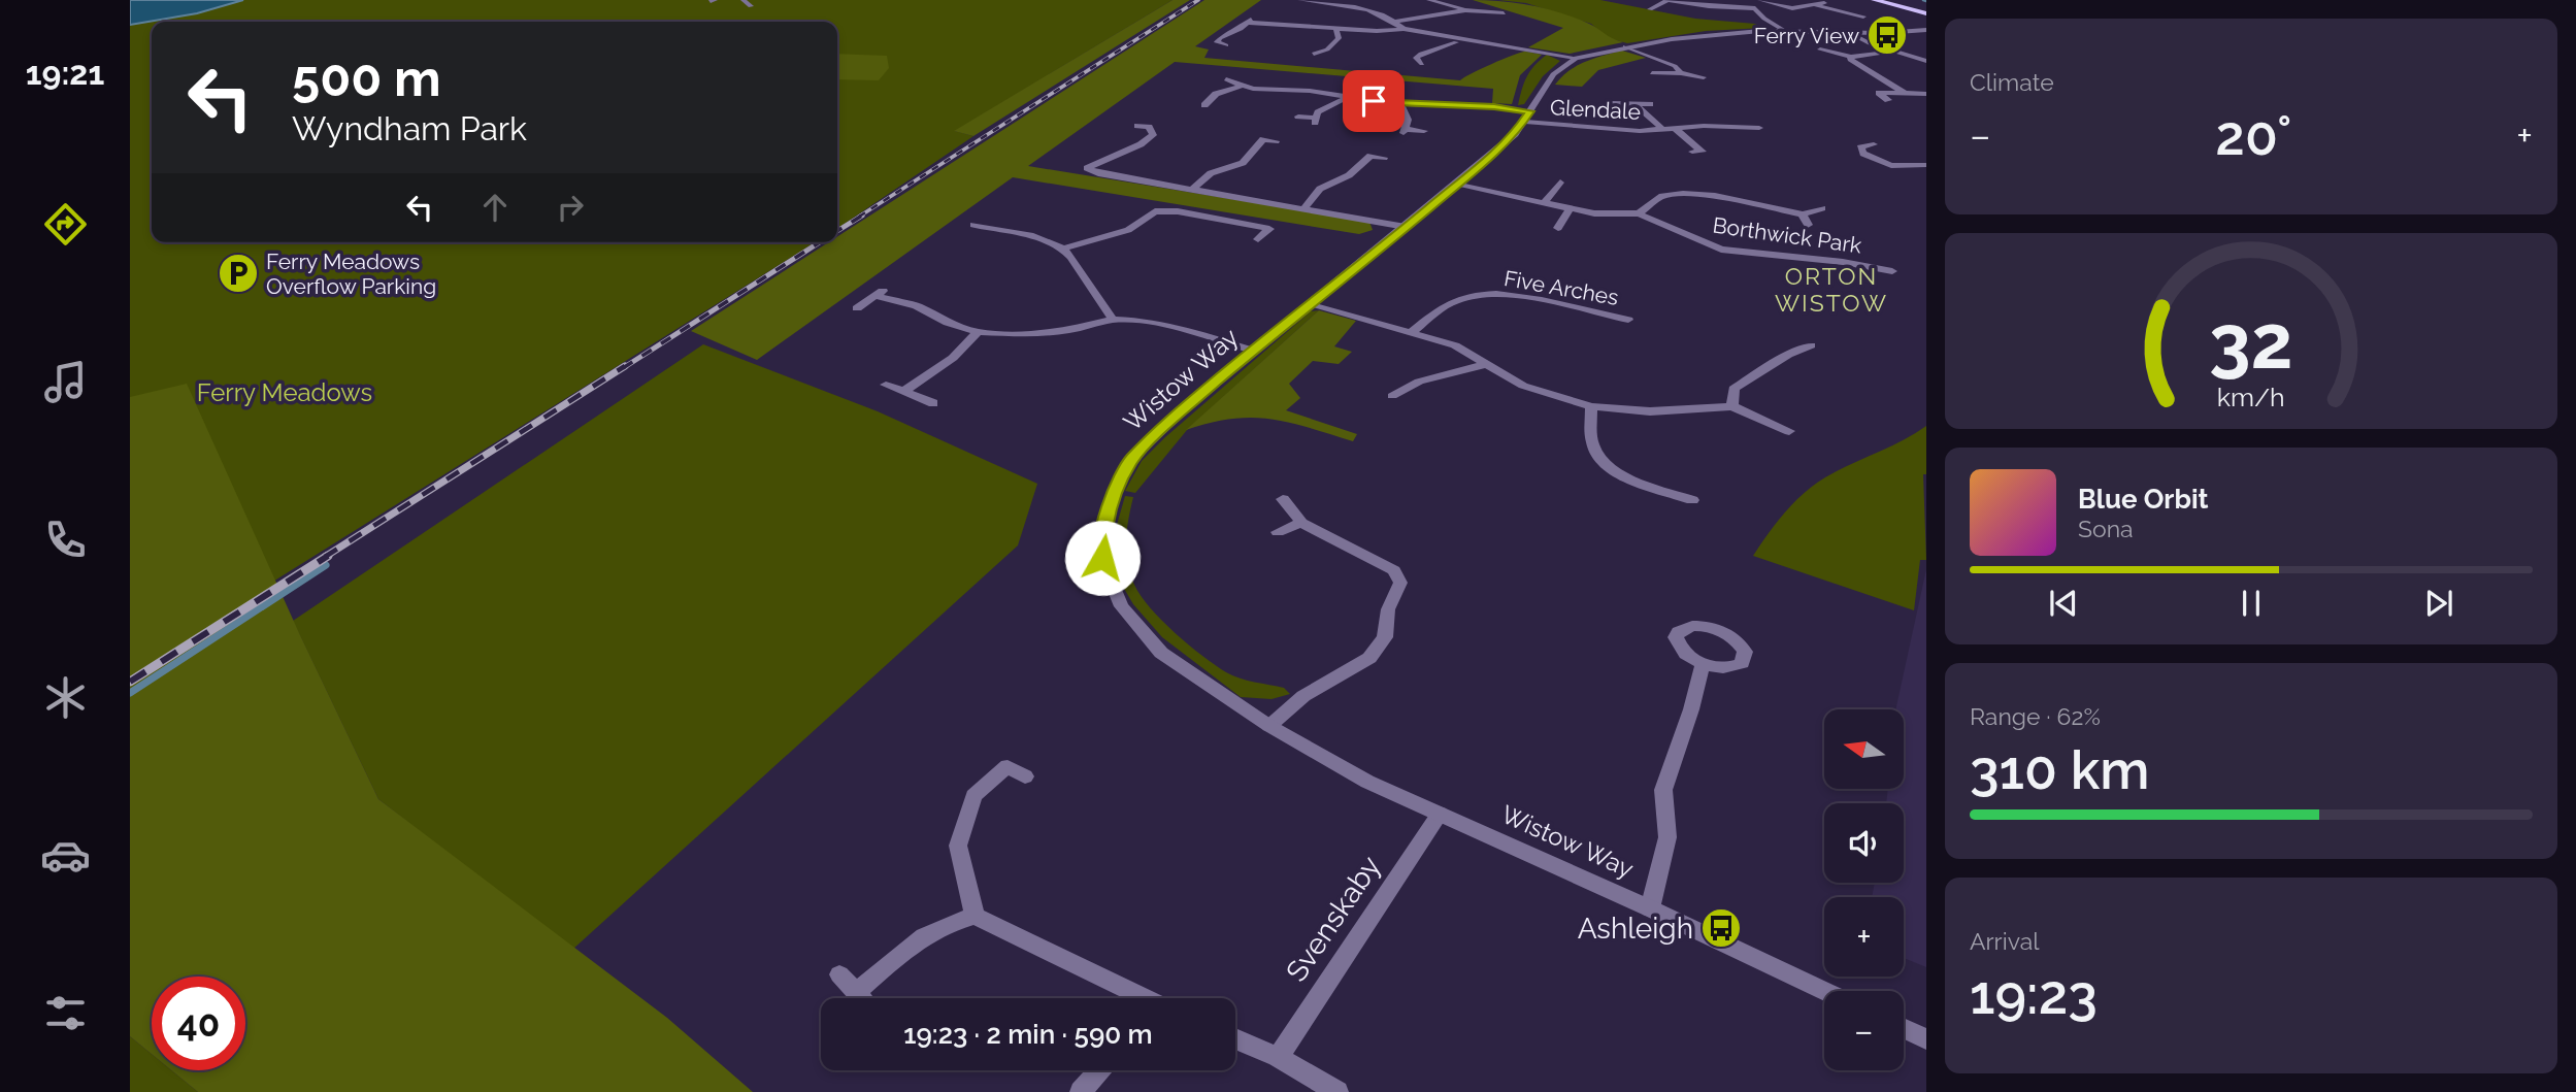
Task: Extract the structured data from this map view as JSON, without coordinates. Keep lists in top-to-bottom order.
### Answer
{
  "streets": {
    "street": [
      "Glendale",
      "Borthwick Park",
      "Five Arches",
      "Wistow Way",
      "Svenskaby"
    ]
  },
  "crossings": [
    ["Glendale", "Wistow Way"],
    ["Borthwick Park", "Wistow Way"],
    ["Wistow Way", "Svenskaby"]
  ],
  "districts": ["ORTON WISTOW"],
  "parks": ["Ferry Meadows"],
  "places": {
    "bus stop": ["Ferry View", "Ashleigh"],
    "parking": ["Ferry Meadows Overflow Parking"]
  },
  "north": "left",
  "page": {
    "tabs": "19:21",
    "tile": [
      "Climate",
      ["Range · 62%", "310 km"],
      ["Arrival", "19:23"]
    ],
    "turn": ["500 m", "Wyndham Park"],
    "heat": ["−", "20°", "+"],
    "song": ["Blue Orbit", "Sona"],
    "map_buttons": ["+", "−"],
    "limit": "40",
    "trip": "19:23 · 2 min · 590 m",
    "gauge": ["32", "km/h"]
  }
}
